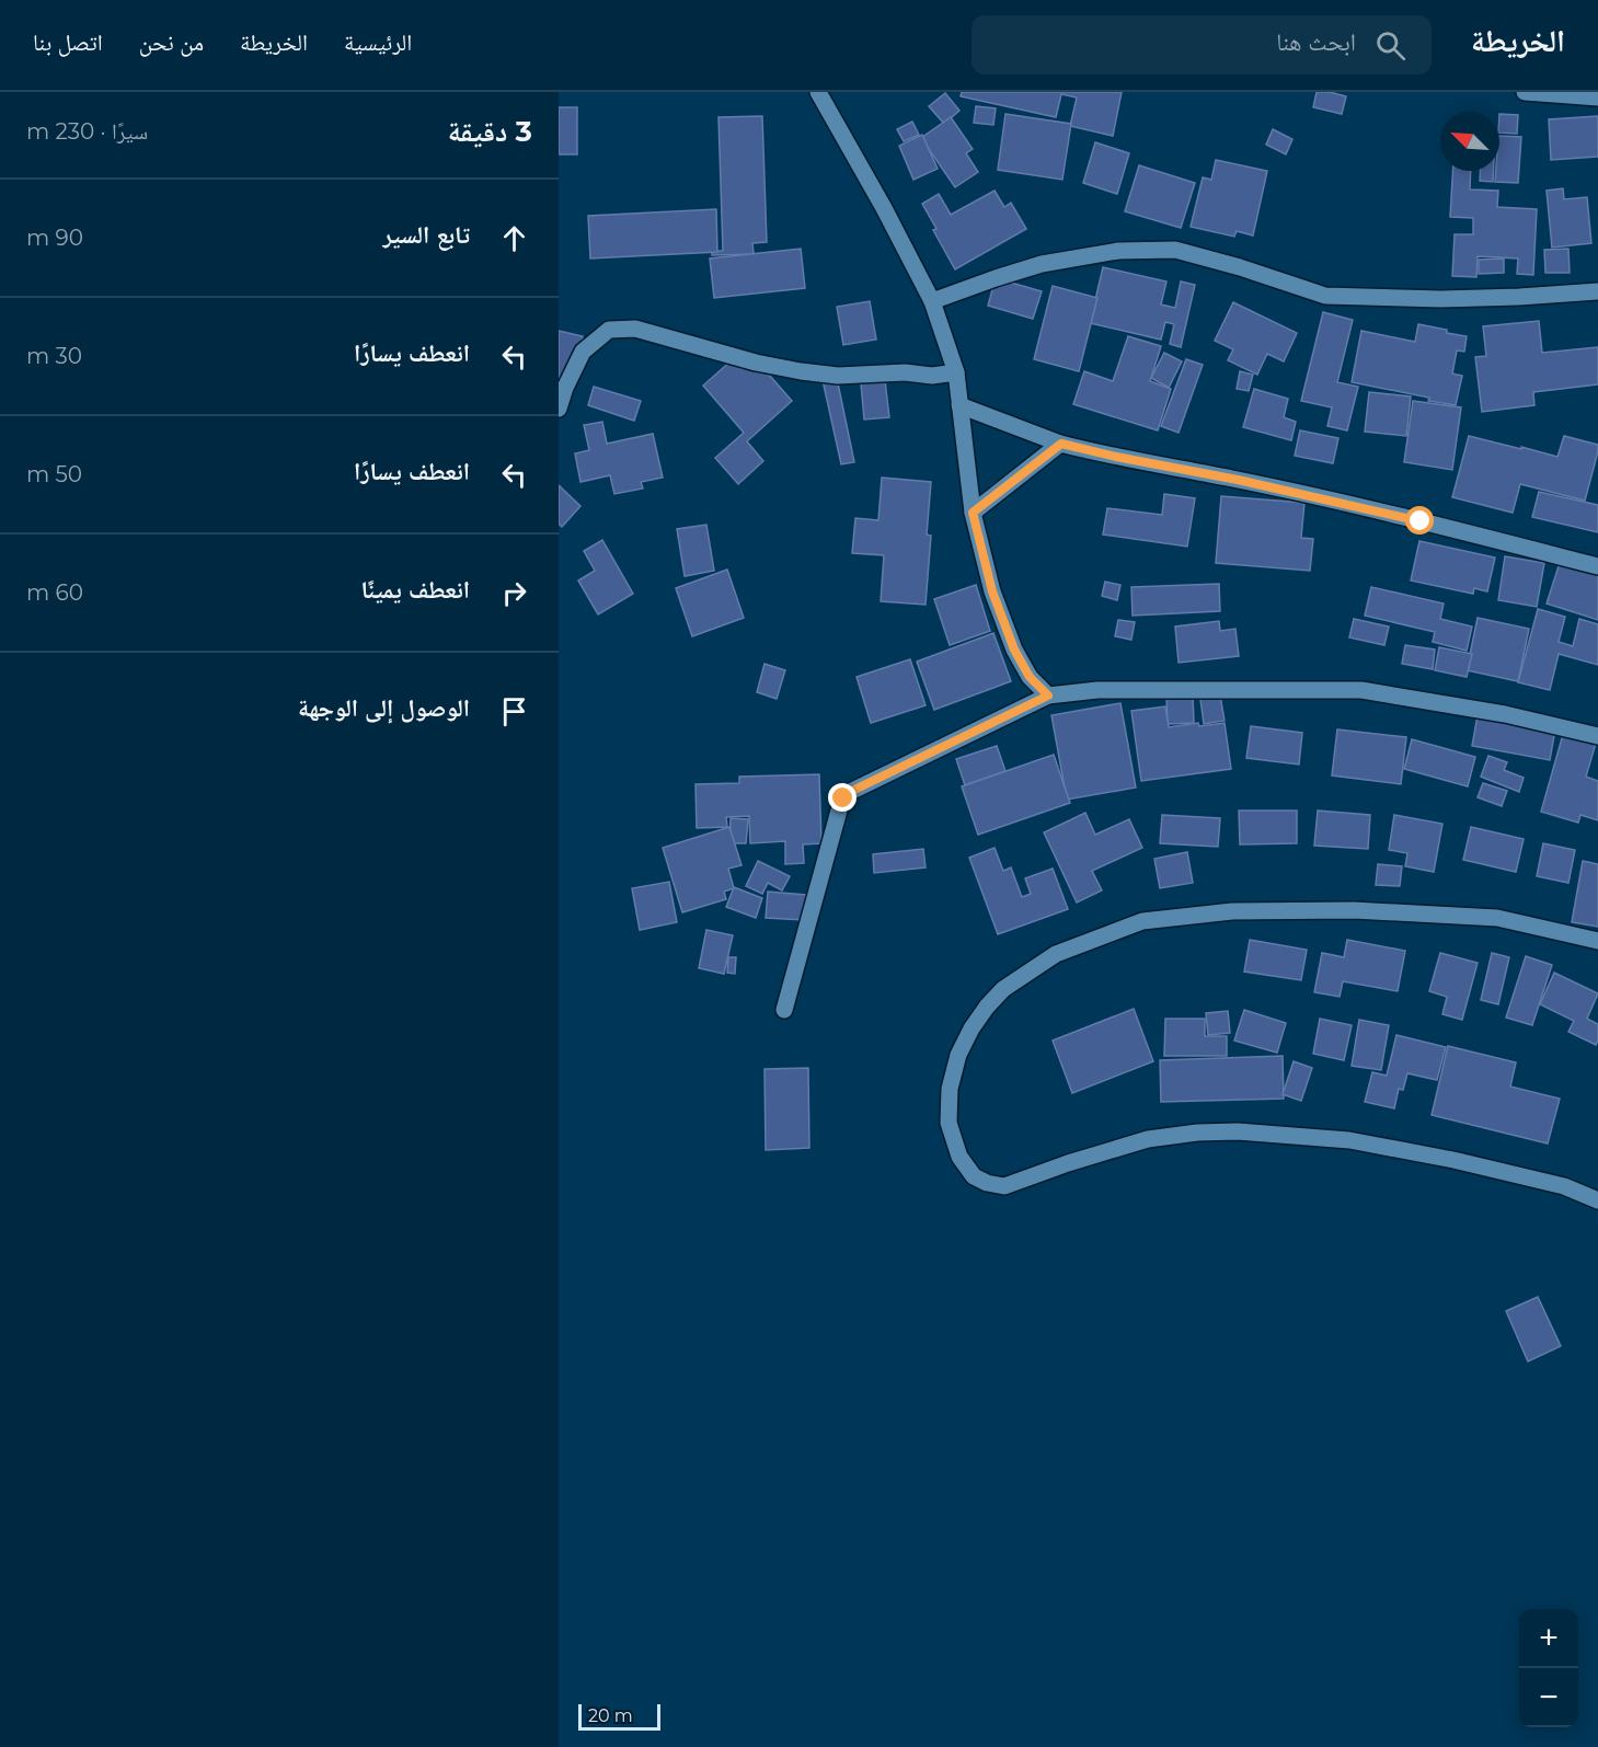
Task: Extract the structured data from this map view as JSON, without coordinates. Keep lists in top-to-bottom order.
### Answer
{
  "scale_bar": "20 m",
  "north": "top left",
  "page": {
    "header": "الخريطة",
    "search": "ابحث هنا",
    "nav": [
      "الرئيسية",
      "الخريطة",
      "من نحن",
      "اتصل بنا"
    ],
    "heading": ["3 دقيقة", "سيرًا · 230 m"],
    "list": [
      ["تابع السير", "90 m"],
      ["انعطف يسارًا", "30 m"],
      ["انعطف يسارًا", "50 m"],
      ["انعطف يمينًا", "60 m"],
      "الوصول إلى الوجهة"
    ],
    "map_buttons": ["+", "−"],
    "scale": "20 m"
  }
}
